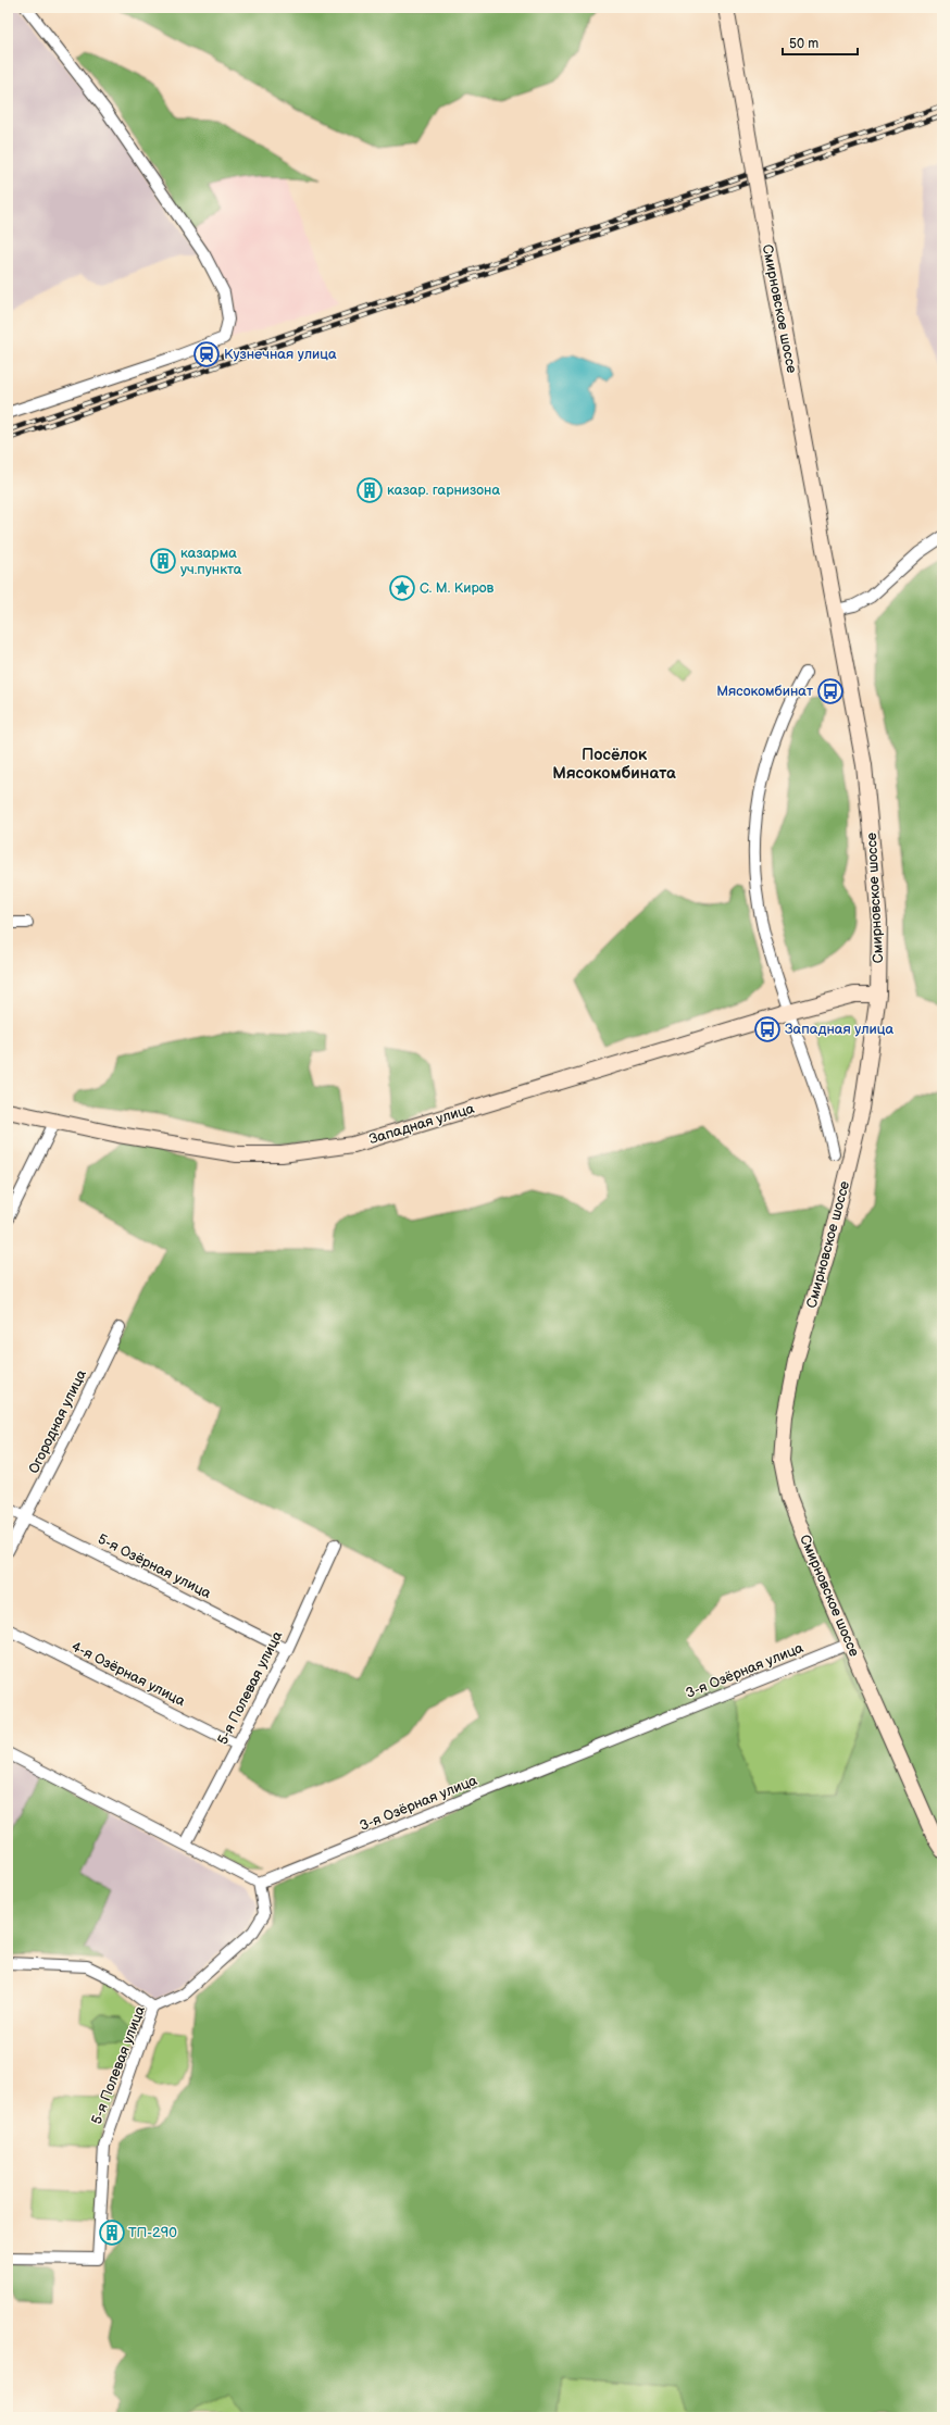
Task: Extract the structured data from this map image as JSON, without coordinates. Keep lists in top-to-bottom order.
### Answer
{
  "streets": {
    "main road": ["Смирновское шоссе", "Западная улица"],
    "street": [
      "Огородная улица",
      "5-я Озёрная улица",
      "3-я Озёрная улица",
      "4-я Озёрная улица",
      "5-я Полевая улица"
    ]
  },
  "crossings": [
    ["Смирновское шоссе", "Западная улица"],
    ["Смирновское шоссе", "3-я Озёрная улица"],
    ["Огородная улица", "5-я Озёрная улица"],
    ["5-я Озёрная улица", "5-я Полевая улица"],
    ["3-я Озёрная улица", "5-я Полевая улица"],
    ["4-я Озёрная улица", "5-я Полевая улица"]
  ],
  "districts": ["Посёлок Мясокомбината"],
  "places": {
    "station": ["Кузнечная улица"],
    "building": ["казар. гарнизона", "казарма уч.пункта", "ТП-290"],
    "place": ["С. М. Киров"],
    "bus stop": ["Мясокомбинат", "Западная улица"]
  },
  "scale_bar": "50 m"
}
